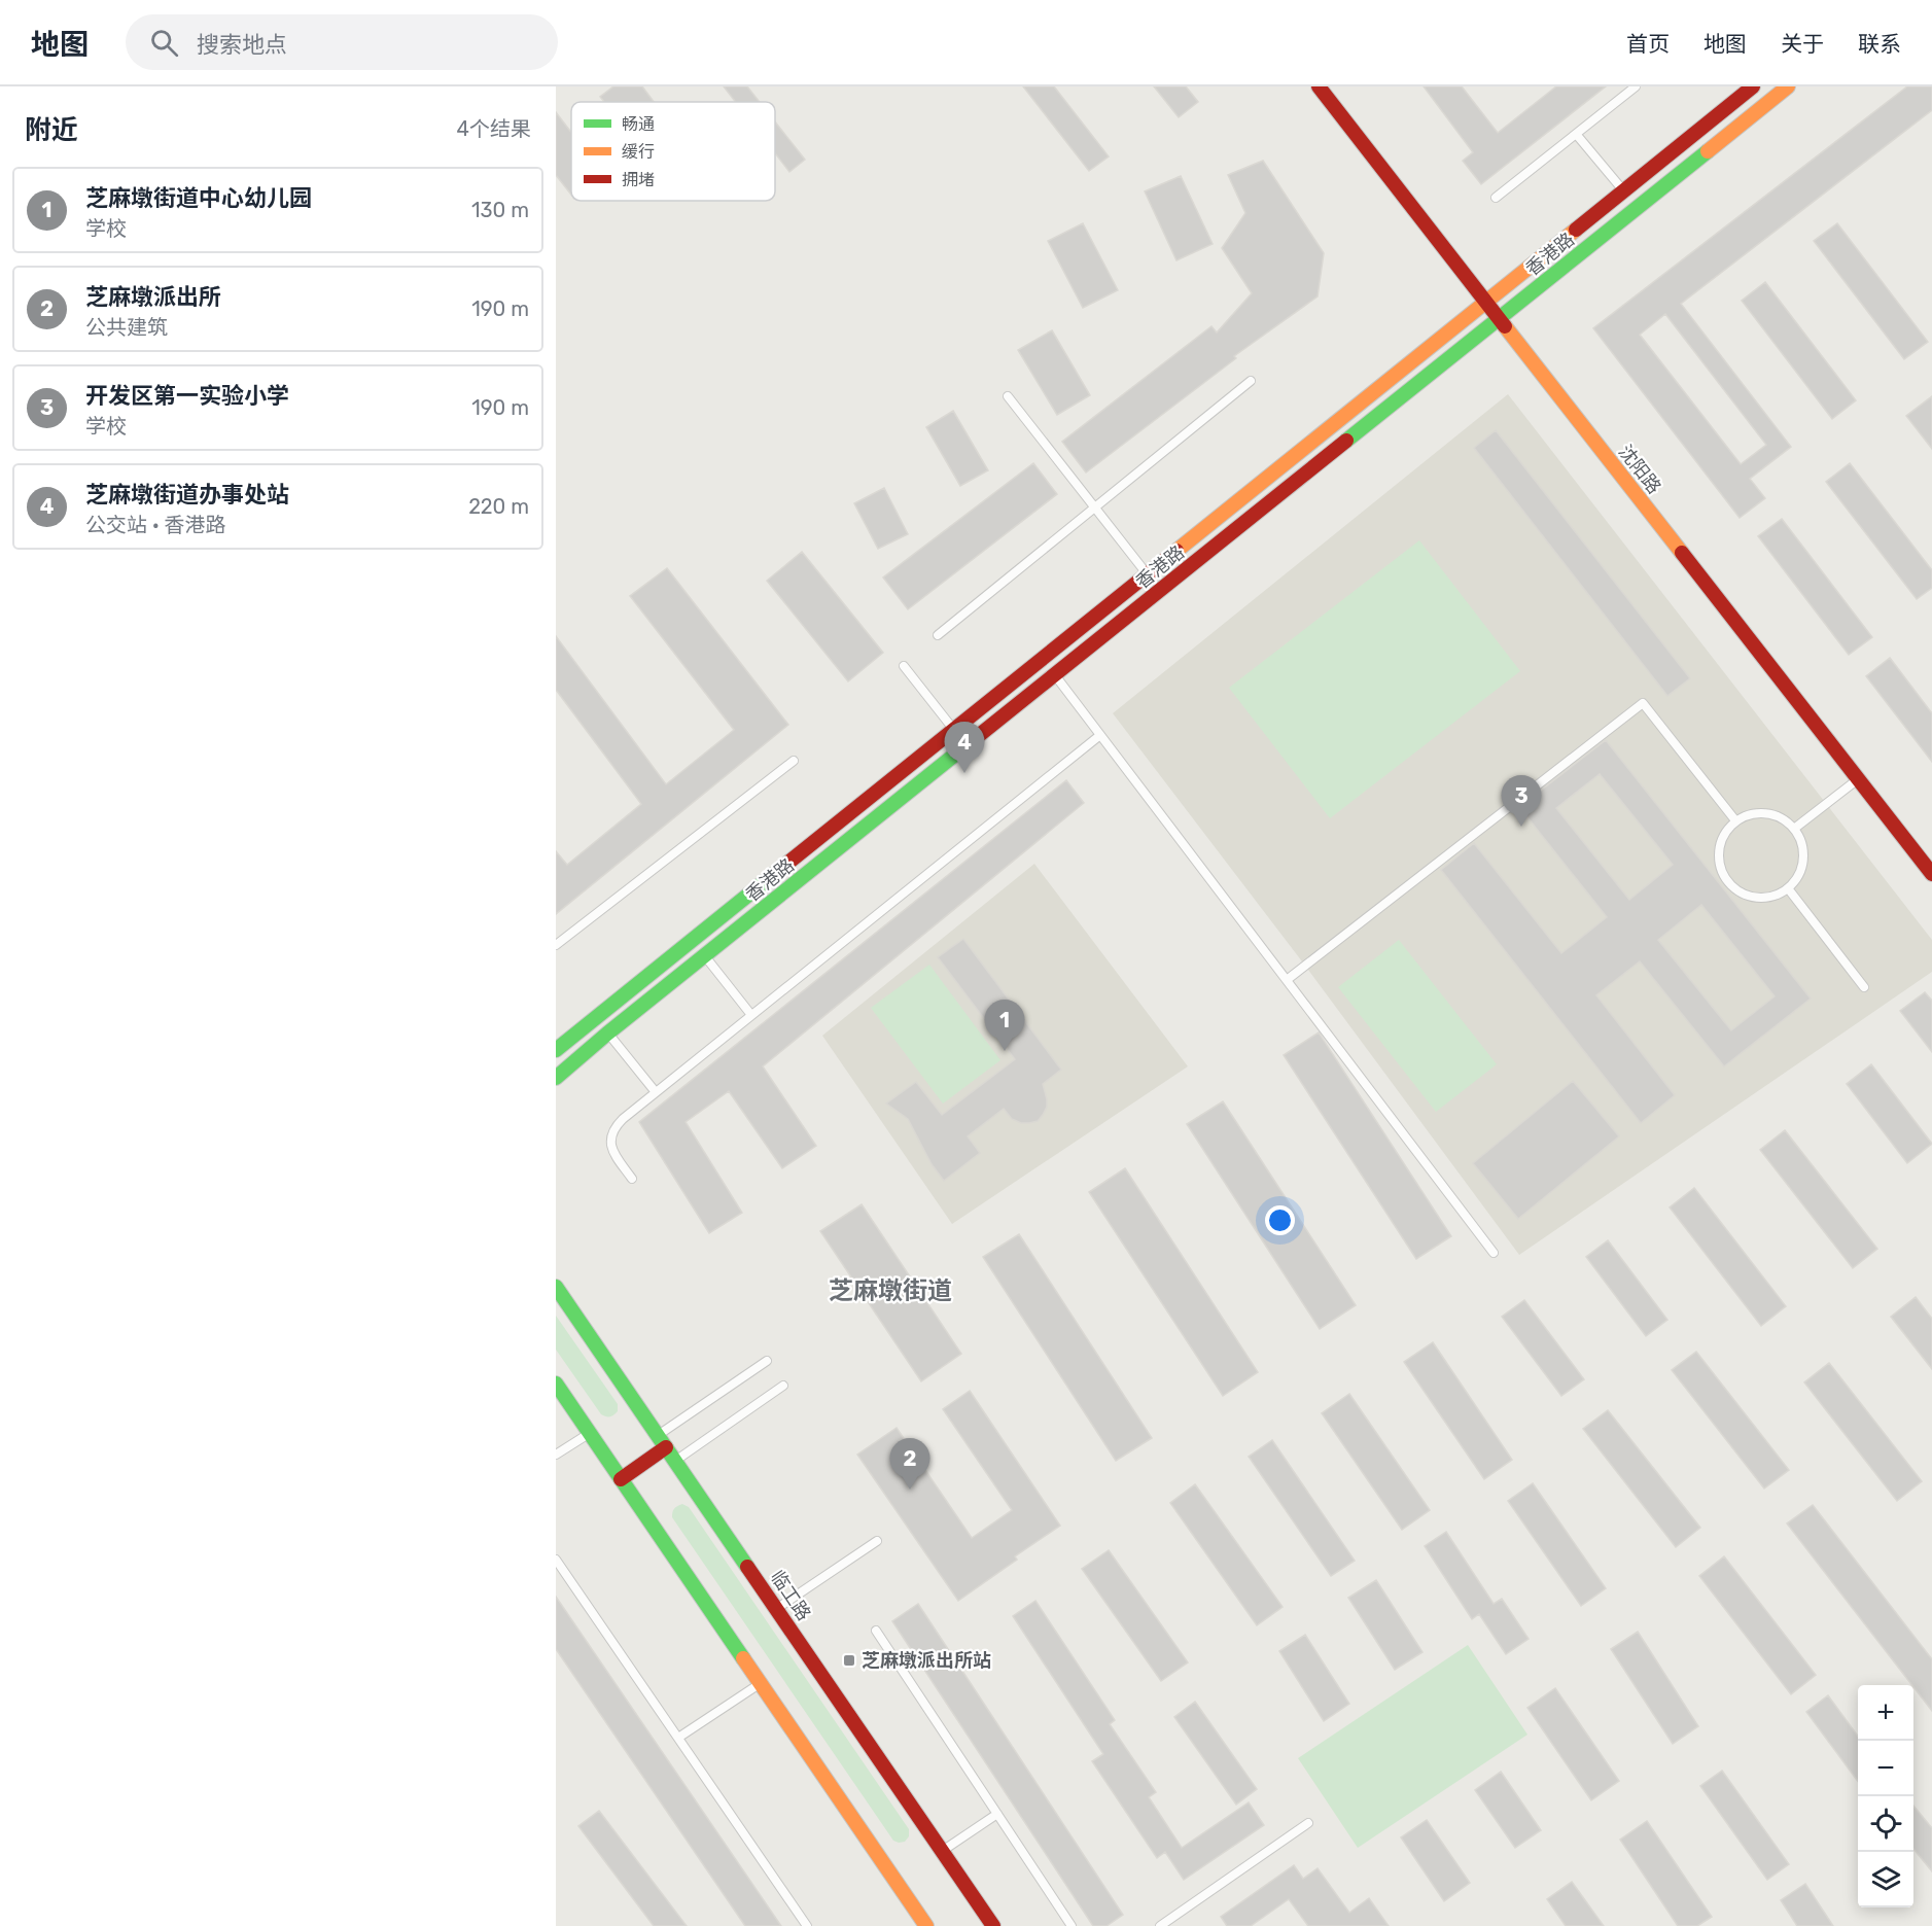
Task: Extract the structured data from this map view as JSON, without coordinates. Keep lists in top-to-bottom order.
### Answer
{
  "streets": {
    "main road": ["香港路", "沈阳路", "临工路"]
  },
  "crossings": [
    ["香港路", "沈阳路"]
  ],
  "districts": ["芝麻墩街道"],
  "places": {
    "transit": ["芝麻墩派出所站"]
  },
  "legend": ["畅通", "缓行", "拥堵"],
  "page": {
    "header": "地图",
    "search": "搜索地点",
    "nav": [
      "首页",
      "地图",
      "关于",
      "联系"
    ],
    "heading": ["附近", "4个结果"],
    "list": [
      {
        "mark": "1",
        "name": "芝麻墩街道中心幼儿园",
        "note": "学校",
        "value": "130 m"
      },
      {
        "mark": "2",
        "name": "芝麻墩派出所",
        "note": "公共建筑",
        "value": "190 m"
      },
      {
        "mark": "3",
        "name": "开发区第一实验小学",
        "note": "学校",
        "value": "190 m"
      },
      {
        "mark": "4",
        "name": "芝麻墩街道办事处站",
        "note": "公交站 · 香港路",
        "value": "220 m"
      }
    ],
    "pins": [
      "4",
      "3",
      "1",
      "2"
    ],
    "map_buttons": ["+", "−"]
  }
}
